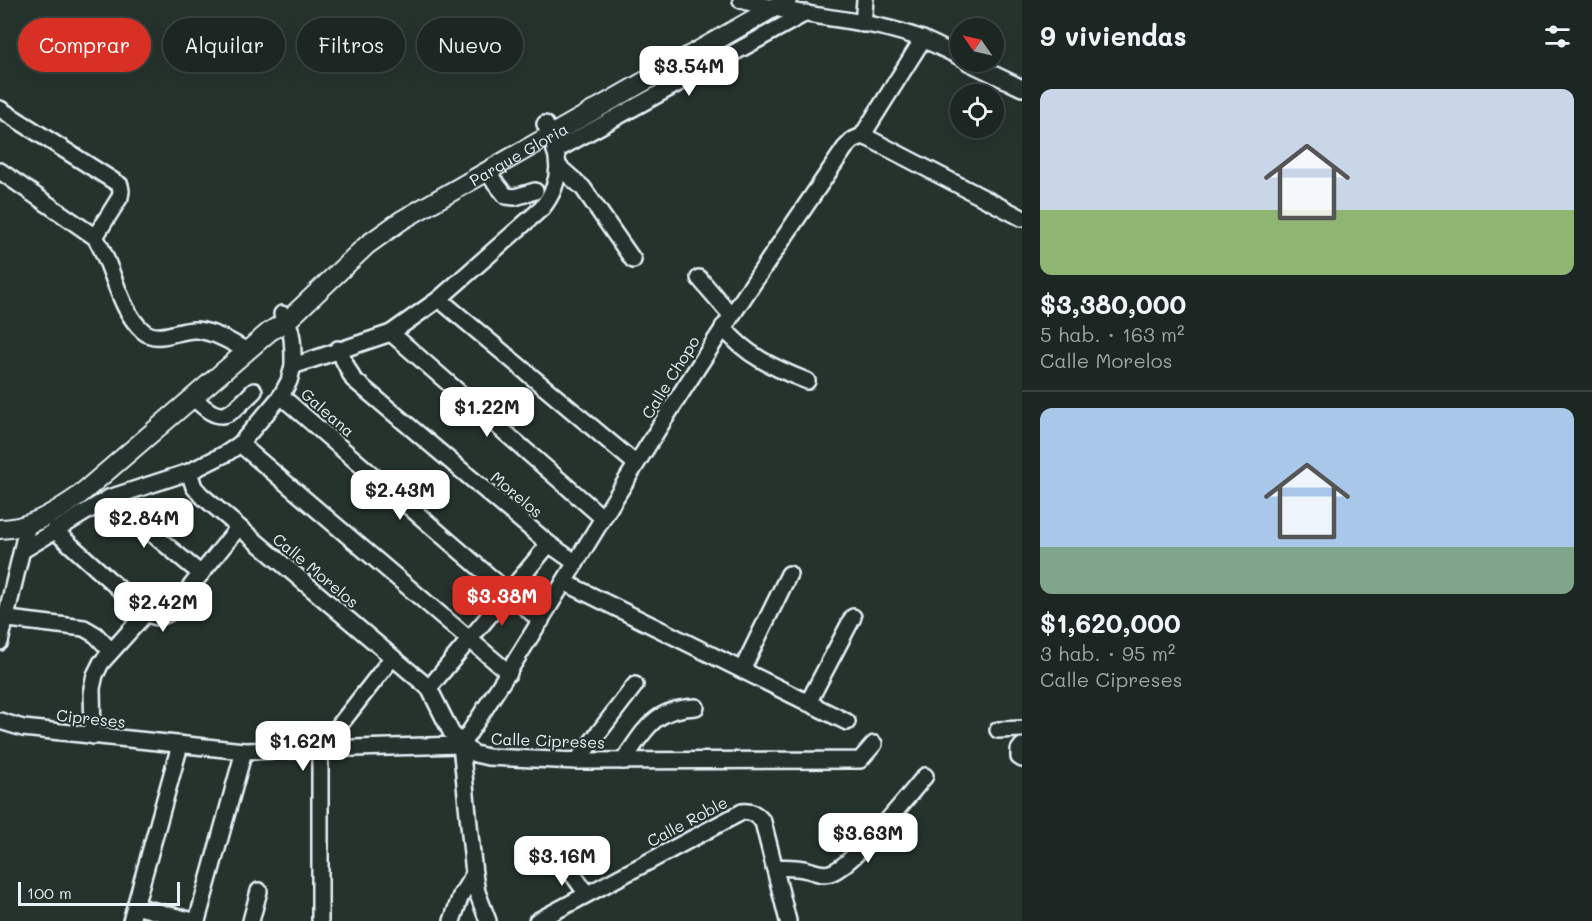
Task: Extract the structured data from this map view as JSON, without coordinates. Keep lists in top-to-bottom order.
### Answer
{
  "streets": {
    "main road": ["Parque Gloria"],
    "street": [
      "Calle Chopo",
      "Galeana",
      "Morelos",
      "Calle Morelos",
      "Cipreses",
      "Calle Cipreses",
      "Calle Roble"
    ]
  },
  "crossings": [
    ["Calle Chopo", "Galeana"],
    ["Calle Chopo", "Morelos"],
    ["Calle Chopo", "Calle Morelos"],
    ["Calle Chopo", "Calle Cipreses"],
    ["Calle Morelos", "Calle Cipreses"],
    ["Cipreses", "Calle Cipreses"]
  ],
  "scale_bar": "100 m",
  "north": "top left",
  "page": {
    "heading": "9 viviendas",
    "chip": [
      "Comprar",
      "Alquilar",
      "Filtros",
      "Nuevo"
    ],
    "price": [
      "$3.54M",
      "$1.22M",
      "$2.43M",
      "$2.84M",
      "$3.38M",
      "$2.42M",
      "$1.62M",
      "$3.63M",
      "$3.16M"
    ],
    "list": [
      {
        "name": "$3,380,000",
        "note": "5 hab. · 163 m² · Calle Morelos"
      },
      {
        "name": "$1,620,000",
        "note": "3 hab. · 95 m² · Calle Cipreses"
      }
    ],
    "scale": "100 m"
  }
}
